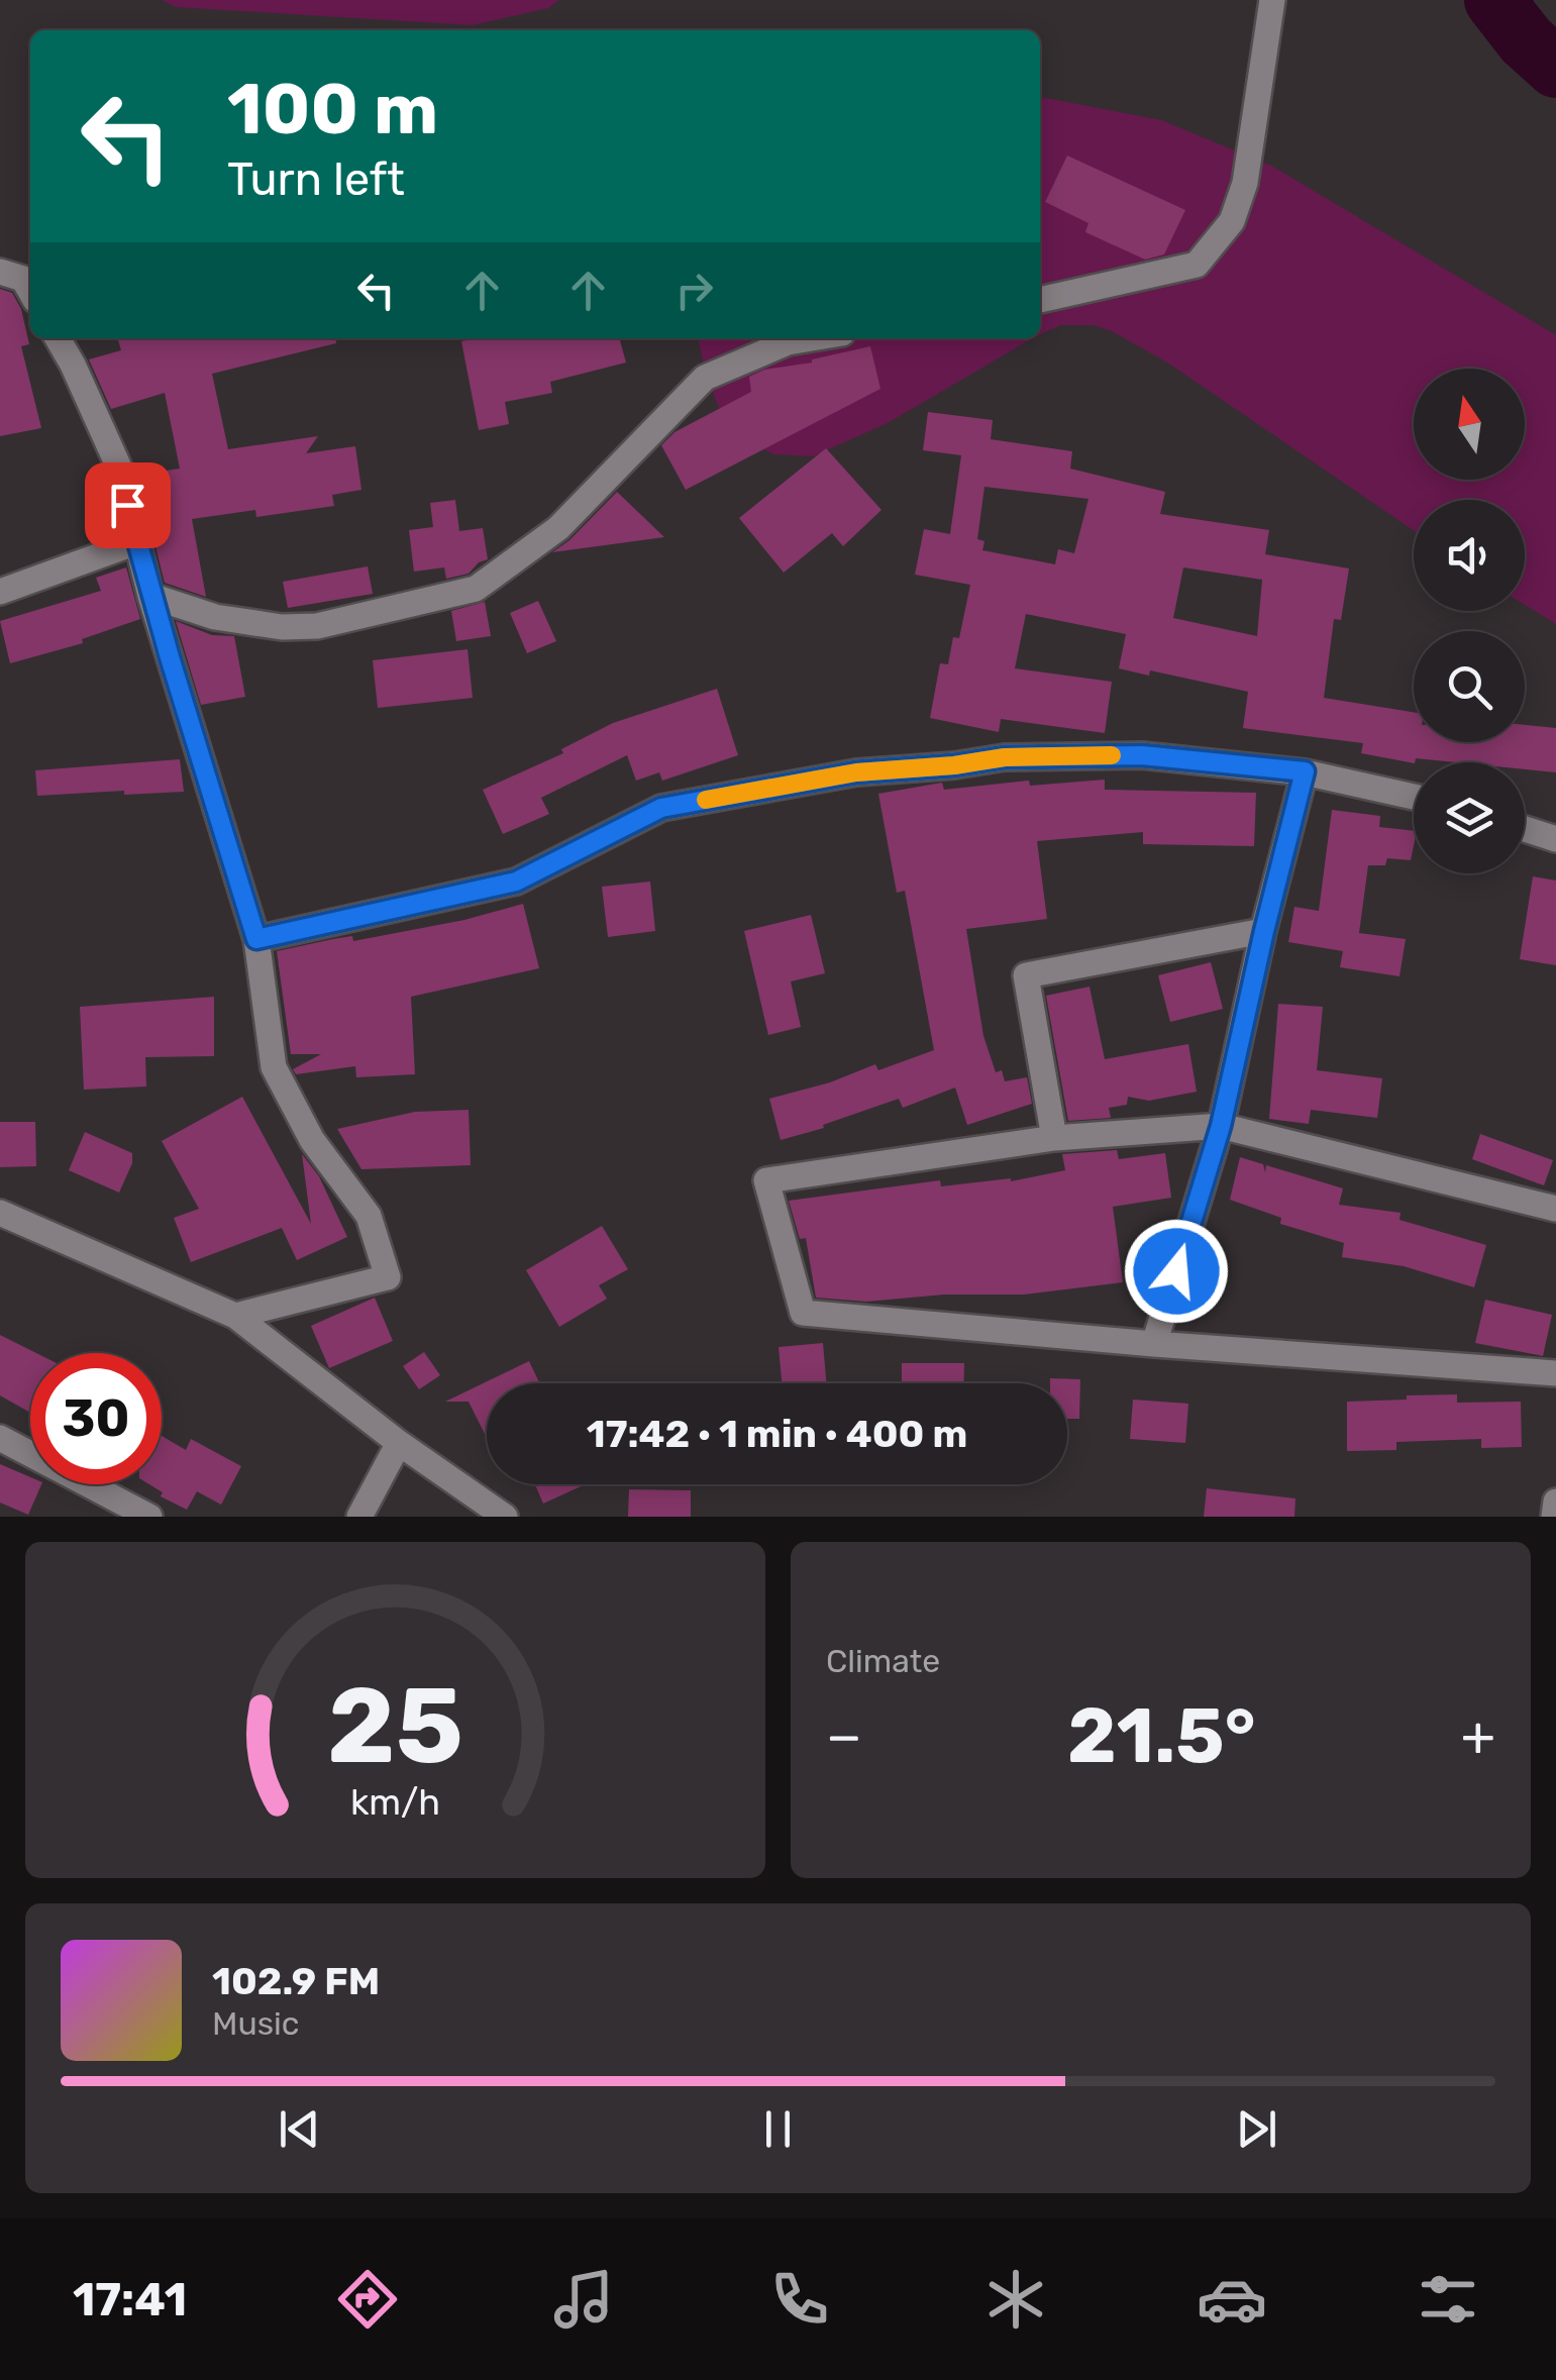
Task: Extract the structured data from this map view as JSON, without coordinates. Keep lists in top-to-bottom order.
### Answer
{
  "north": "top",
  "page": {
    "turn": ["100 m", "Turn left"],
    "limit": "30",
    "trip": "17:42 · 1 min · 400 m",
    "tile": "Climate",
    "heat": ["−", "21.5°", "+"],
    "song": ["102.9 FM", "Music"],
    "tabs": "17:41",
    "gauge": ["25", "km/h"]
  }
}
